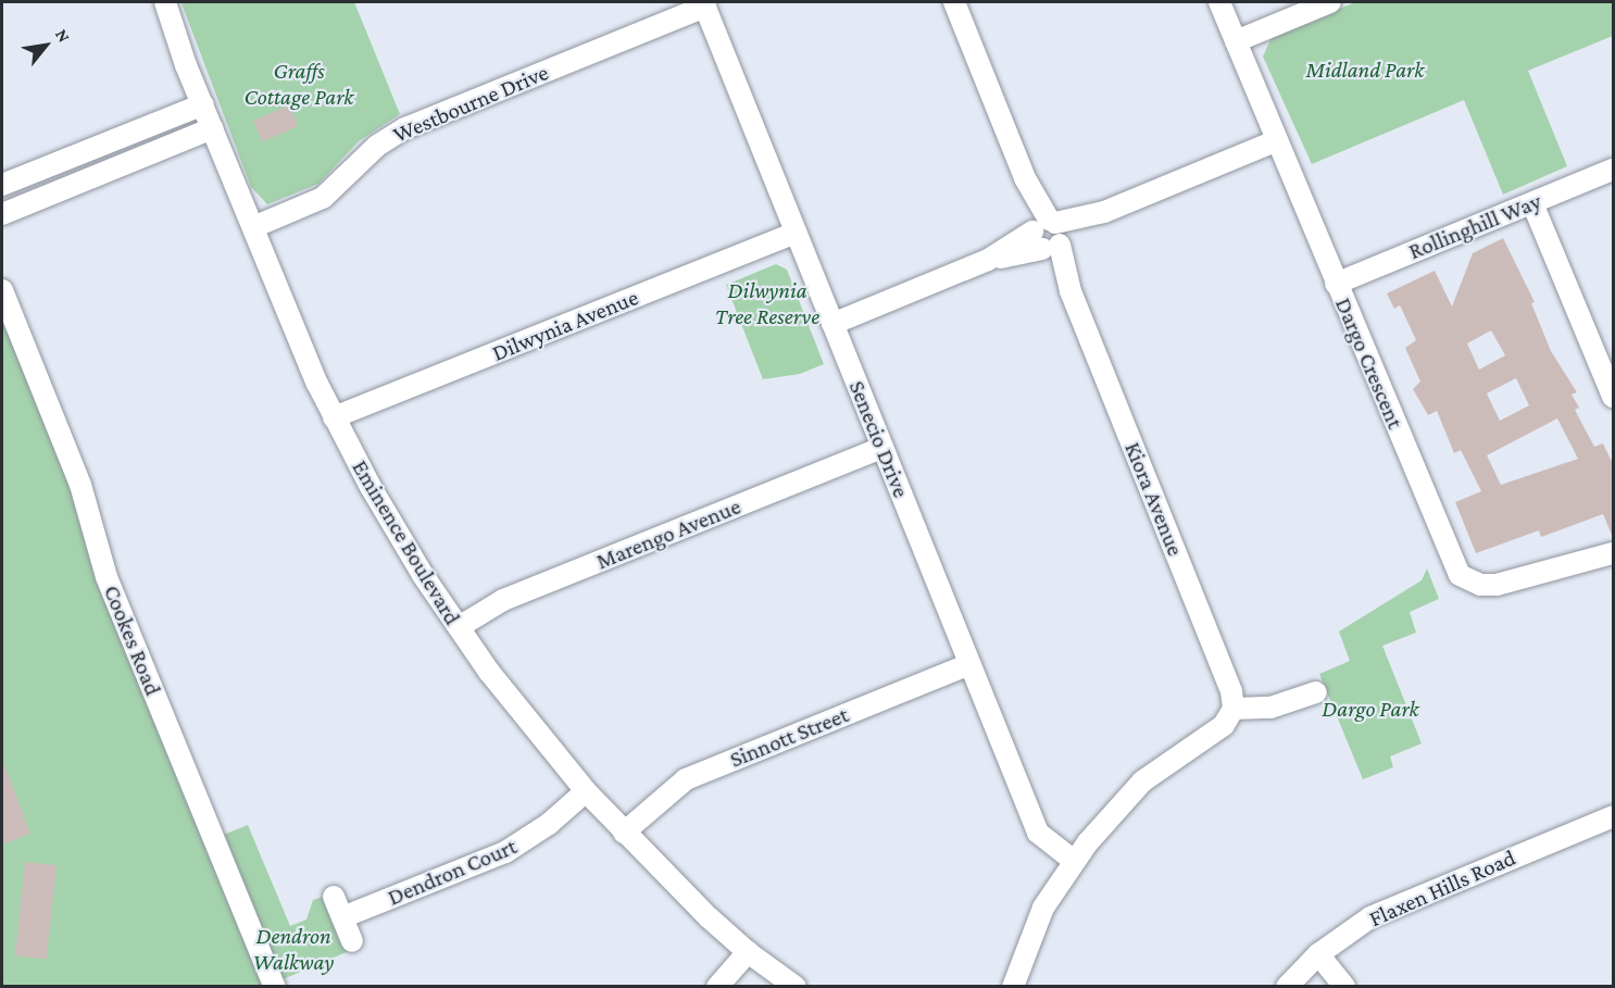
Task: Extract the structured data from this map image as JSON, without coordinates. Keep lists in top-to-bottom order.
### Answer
{
  "streets": {
    "street": [
      "Westbourne Drive",
      "Rollinghill Way",
      "Dilwynia Avenue",
      "Dargo Crescent",
      "Senecio Drive",
      "Kiora Avenue",
      "Marengo Avenue",
      "Eminence Boulevard",
      "Cookes Road",
      "Sinnott Street",
      "Dendron Court",
      "Flaxen Hills Road"
    ]
  },
  "crossings": [
    ["Westbourne Drive", "Senecio Drive"],
    ["Westbourne Drive", "Eminence Boulevard"],
    ["Rollinghill Way", "Dargo Crescent"],
    ["Dilwynia Avenue", "Senecio Drive"],
    ["Dilwynia Avenue", "Eminence Boulevard"],
    ["Senecio Drive", "Marengo Avenue"],
    ["Senecio Drive", "Sinnott Street"],
    ["Marengo Avenue", "Eminence Boulevard"],
    ["Eminence Boulevard", "Sinnott Street"],
    ["Eminence Boulevard", "Dendron Court"]
  ],
  "parks": [
    "Midland Park",
    "Graffs Cottage Park",
    "Dilwynia Tree Reserve",
    "Dargo Park",
    "Dendron Walkway"
  ],
  "north": "top right"
}
